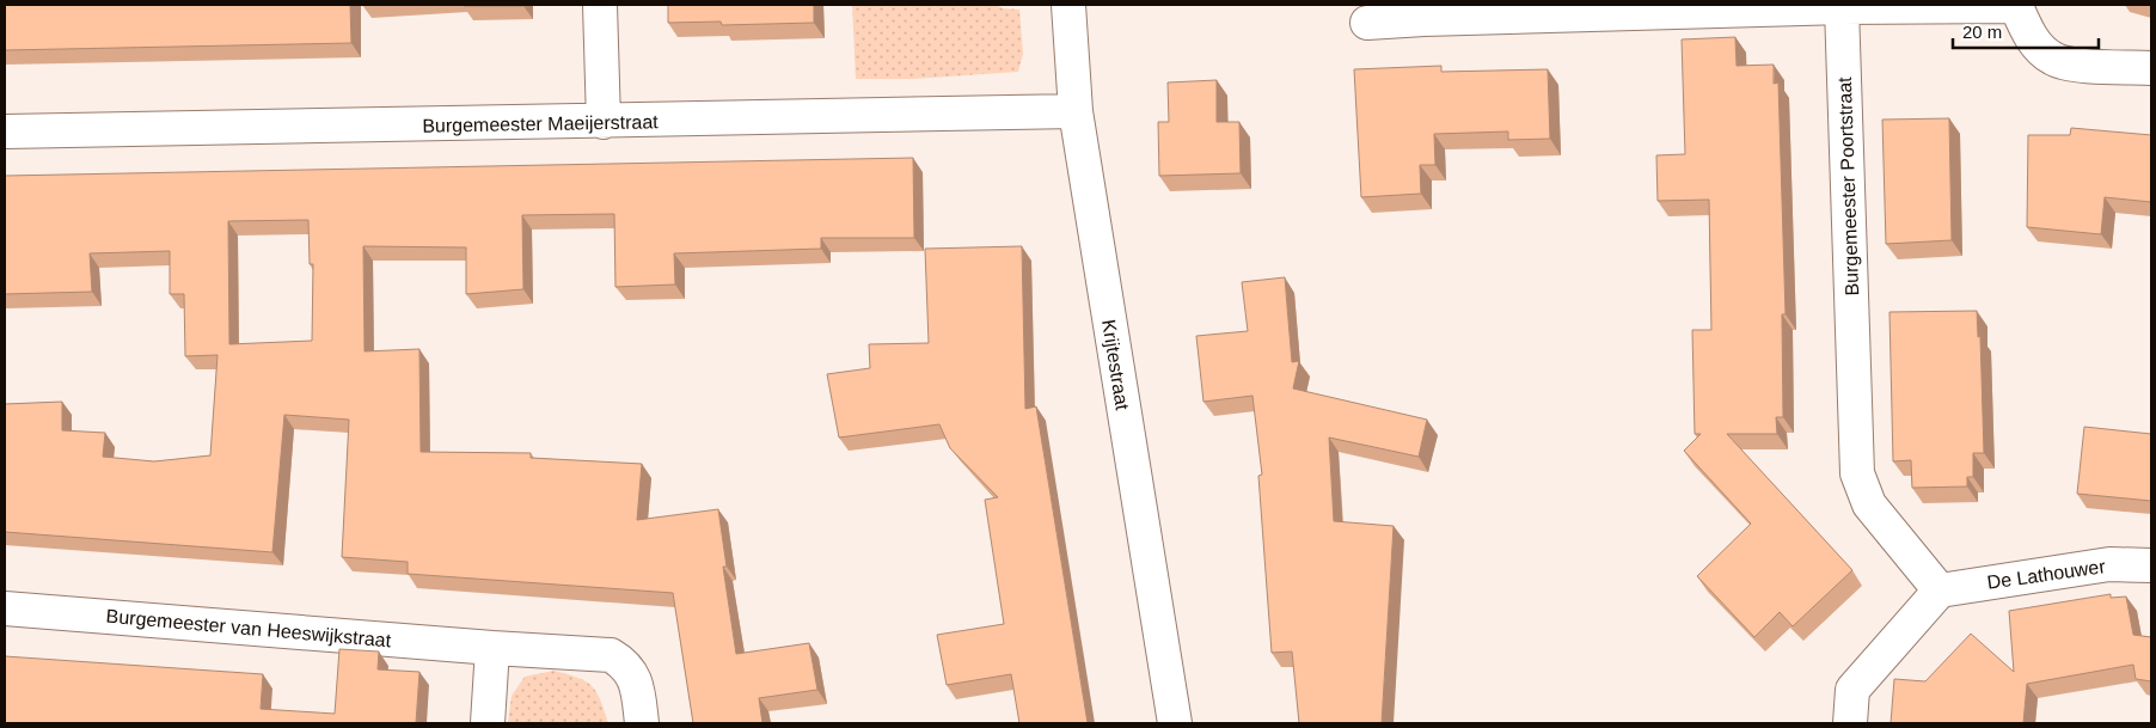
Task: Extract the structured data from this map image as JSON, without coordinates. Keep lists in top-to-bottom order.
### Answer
{
  "streets": {
    "street": [
      "Burgemeester Maeijerstraat",
      "Burgemeester Poortstraat",
      "Krijtestraat",
      "De Lathouwer",
      "Burgemeester van Heeswijkstraat"
    ]
  },
  "crossings": [
    ["Burgemeester Maeijerstraat", "Krijtestraat"],
    ["Burgemeester Poortstraat", "De Lathouwer"]
  ],
  "scale_bar": "20 m"
}
